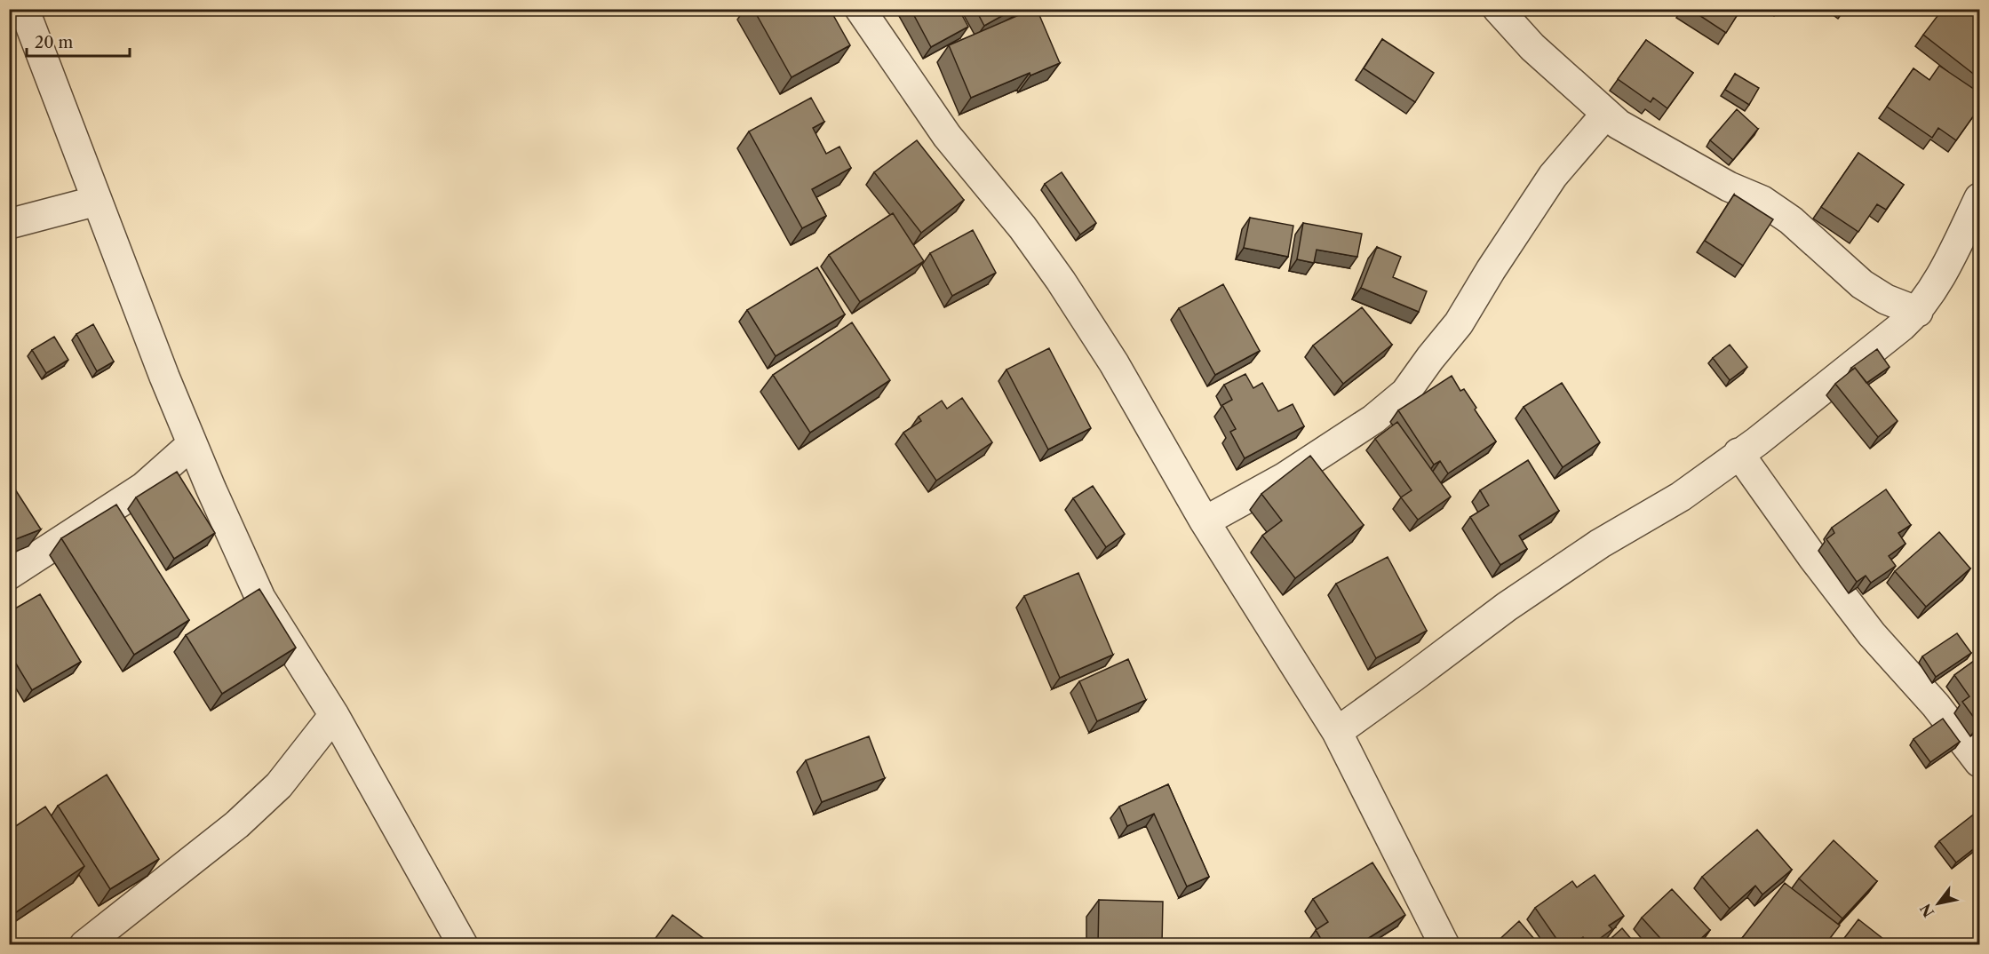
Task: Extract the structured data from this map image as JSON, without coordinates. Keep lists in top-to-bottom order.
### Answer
{
  "scale_bar": "20 m",
  "north": "bottom left"
}
